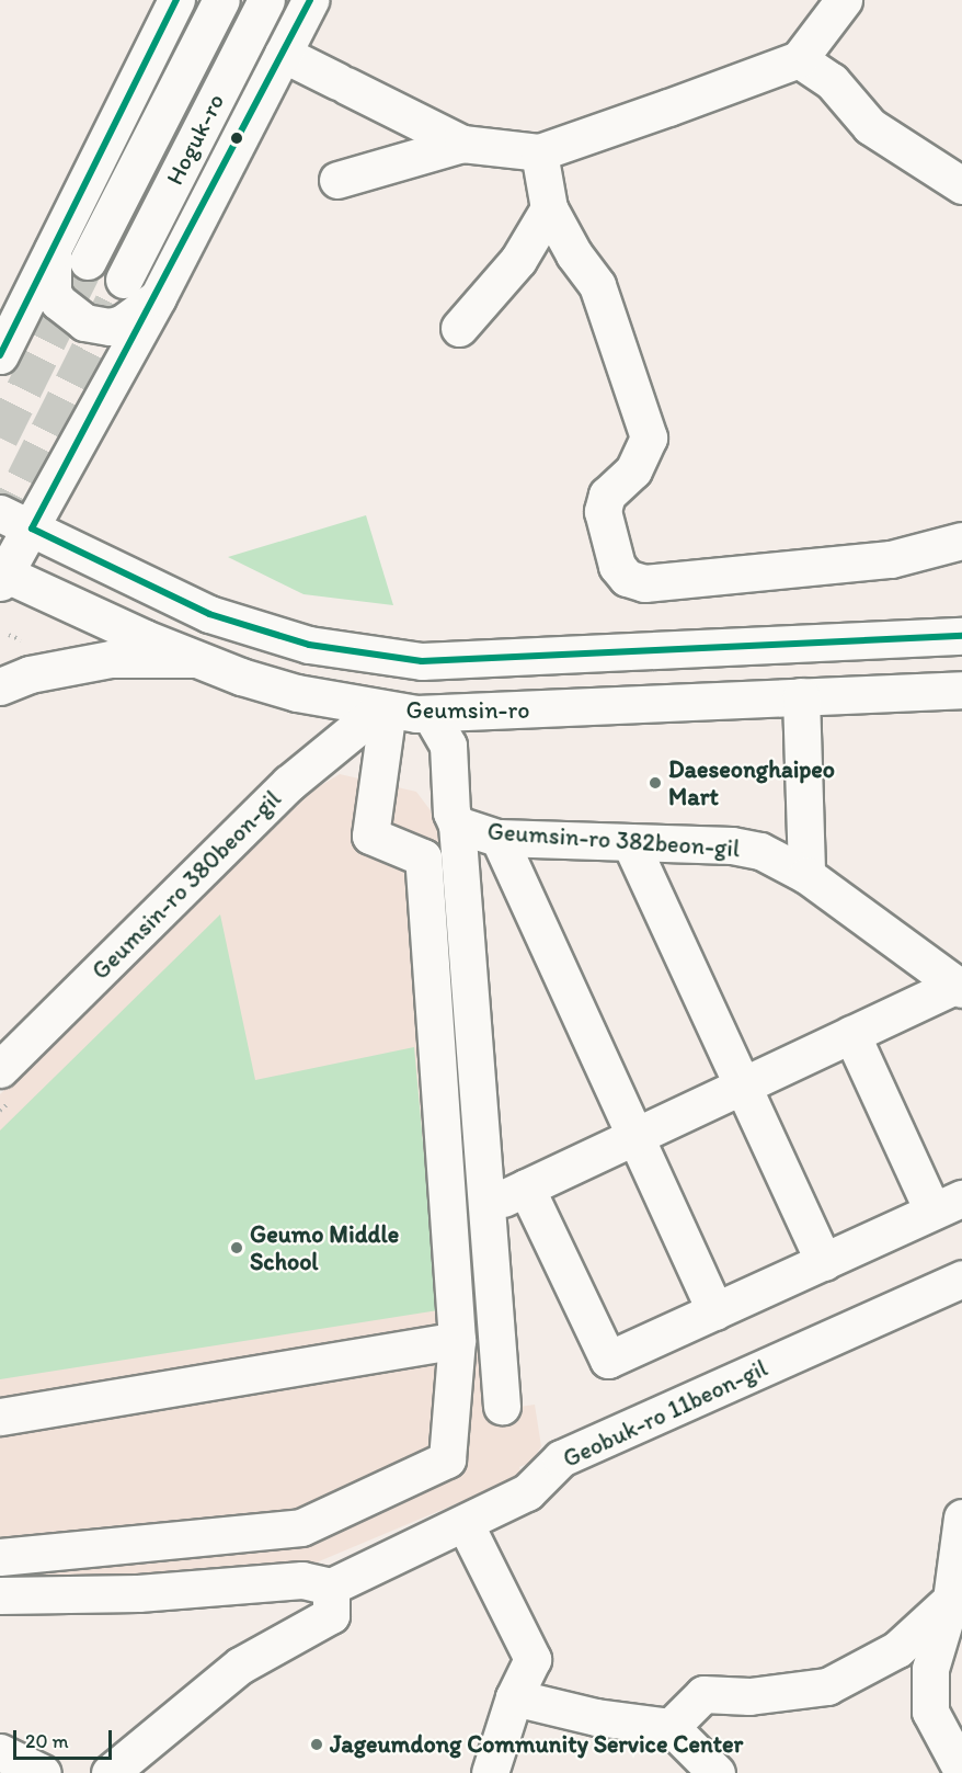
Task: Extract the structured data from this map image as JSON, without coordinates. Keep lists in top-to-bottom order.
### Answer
{
  "streets": {
    "street": [
      "Hoguk-ro",
      "Geumsin-ro",
      "Geumsin-ro 382beon-gil",
      "Geumsin-ro 380beon-gil",
      "Geobuk-ro 11beon-gil"
    ]
  },
  "crossings": [
    ["Hoguk-ro", "Geumsin-ro"],
    ["Geumsin-ro", "Geumsin-ro 382beon-gil"],
    ["Geumsin-ro", "Geumsin-ro 380beon-gil"]
  ],
  "places": ["Daeseonghaipeo Mart", "Geumo Middle School", "Jageumdong Community Service Center"],
  "scale_bar": "20 m"
}
